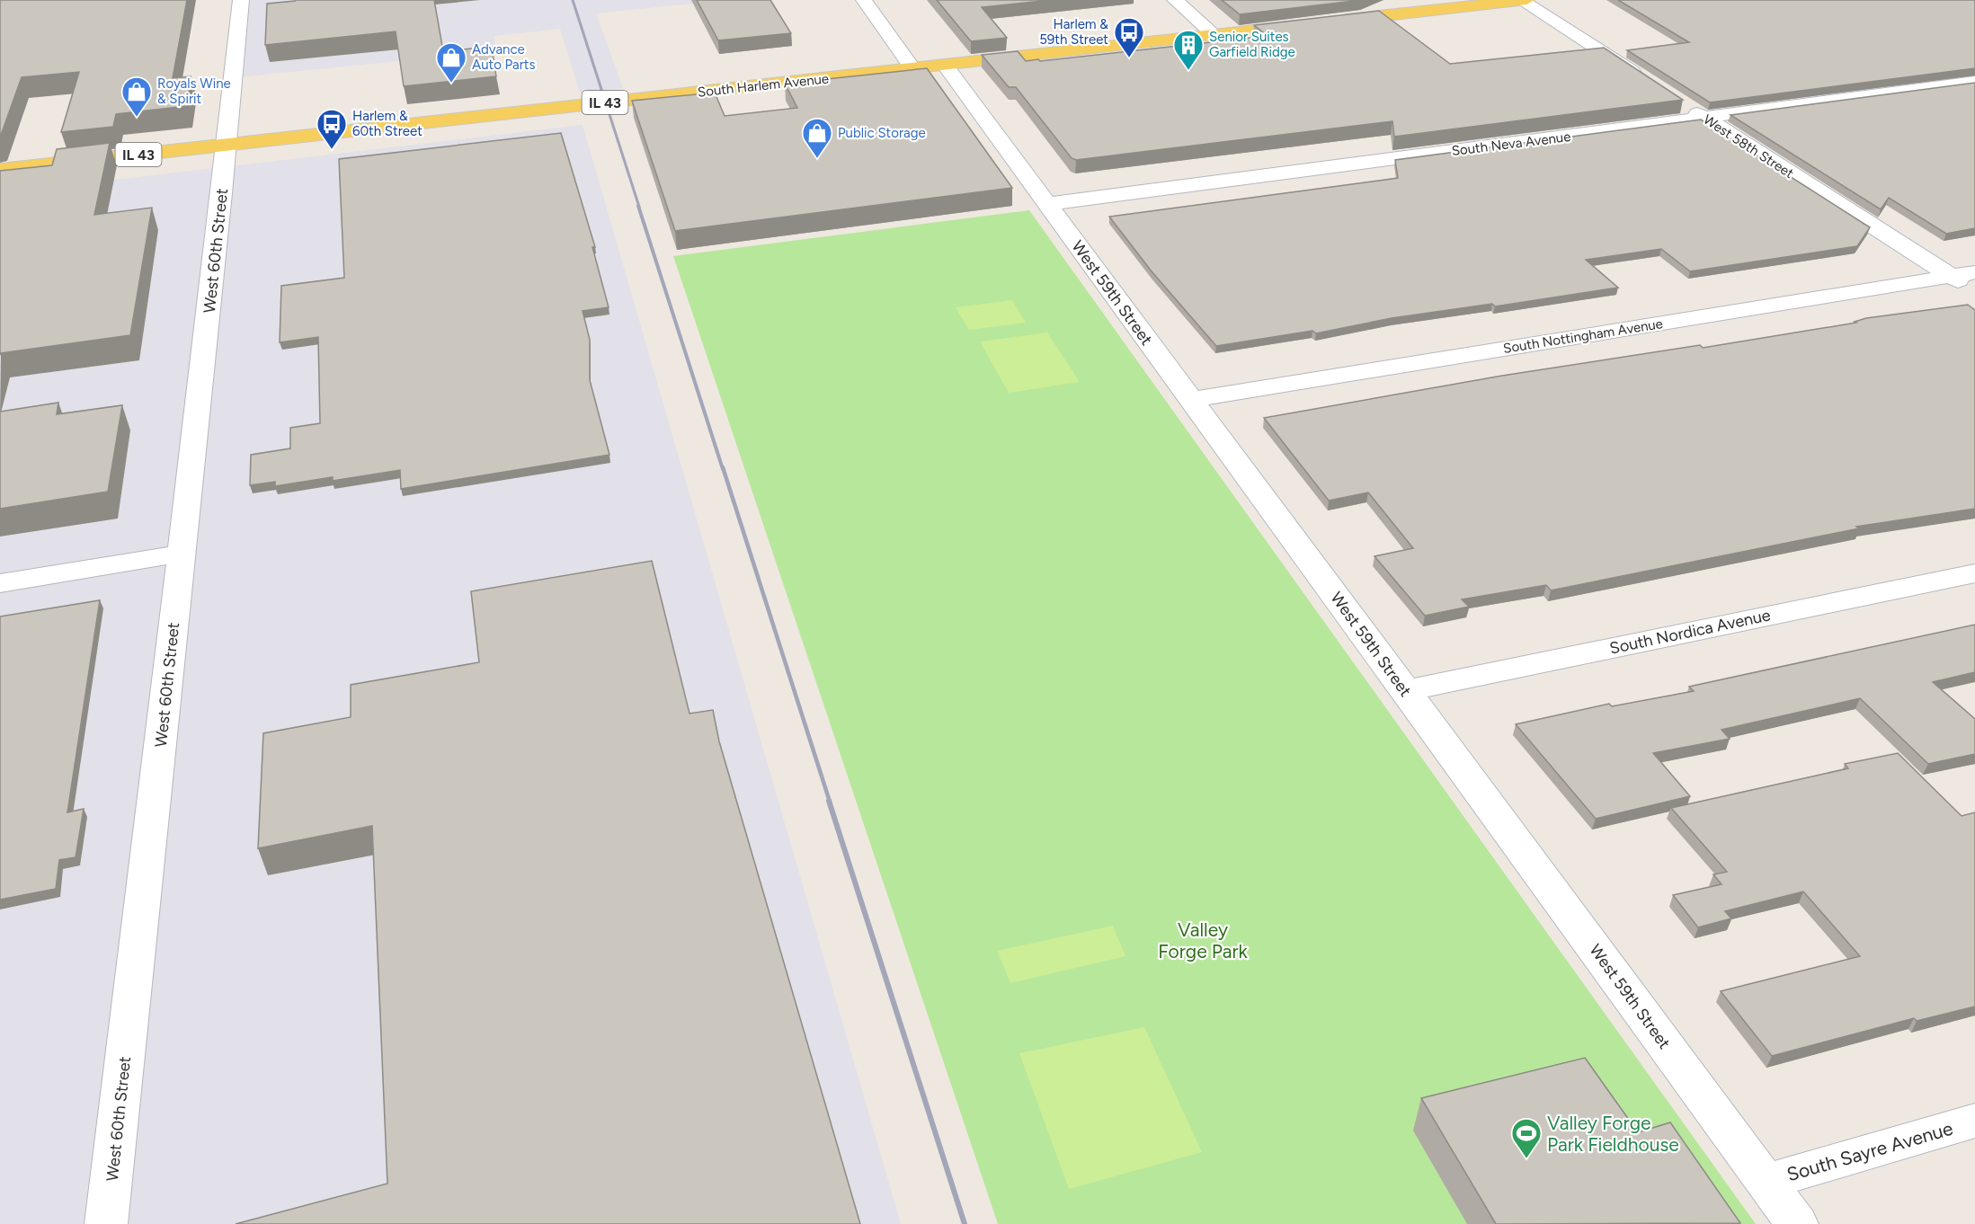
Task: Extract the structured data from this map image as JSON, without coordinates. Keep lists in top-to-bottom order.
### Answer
{
  "streets": {
    "main road": ["South Harlem Avenue", "IL 43"],
    "street": [
      "South Neva Avenue",
      "West 58th Street",
      "West 60th Street",
      "West 59th Street",
      "South Nottingham Avenue",
      "South Nordica Avenue",
      "South Sayre Avenue"
    ]
  },
  "crossings": [
    ["South Harlem Avenue", "West 60th Street"],
    ["South Harlem Avenue", "West 59th Street"],
    ["South Neva Avenue", "West 58th Street"],
    ["South Neva Avenue", "West 59th Street"],
    ["West 58th Street", "South Nottingham Avenue"],
    ["West 59th Street", "South Nottingham Avenue"],
    ["West 59th Street", "South Nordica Avenue"],
    ["West 59th Street", "South Sayre Avenue"]
  ],
  "parks": ["Valley Forge Park"],
  "places": {
    "bus stop": ["Harlem & 59th Street", "Harlem & 60th Street"],
    "building": ["Senior Suites Garfield Ridge"],
    "shop": ["Advance Auto Parts", "Royals Wine & Spirit", "Public Storage"],
    "sports": ["Valley Forge Park Fieldhouse"]
  }
}
